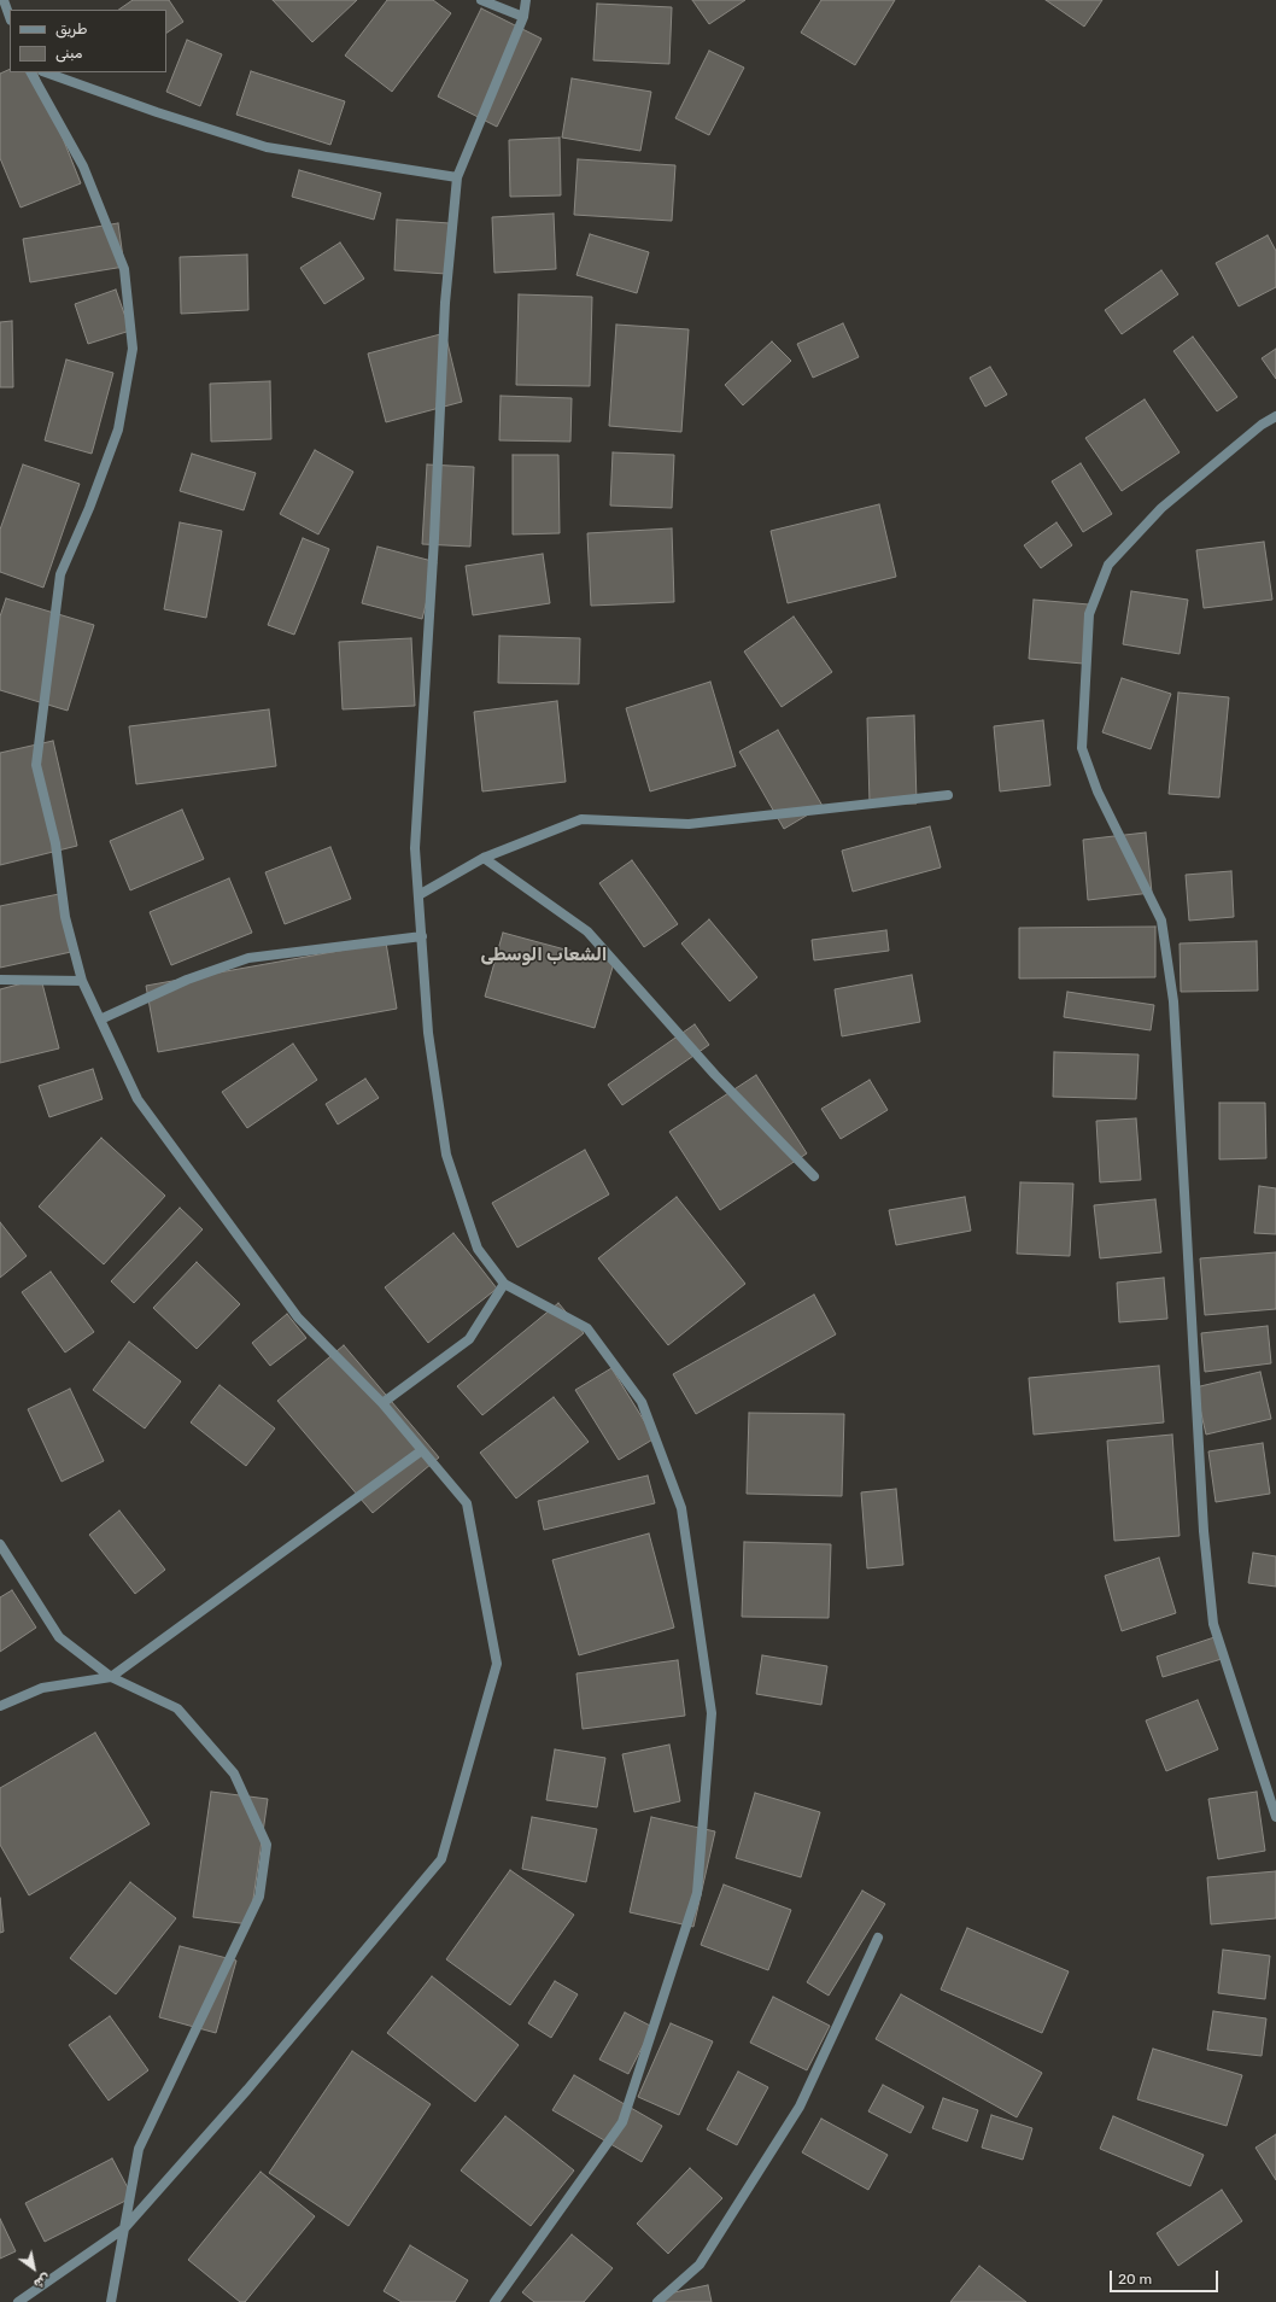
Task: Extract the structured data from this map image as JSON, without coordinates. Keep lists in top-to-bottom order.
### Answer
{
  "districts": ["الشعاب الوسطى"],
  "legend": ["طريق", "مبنى"],
  "scale_bar": "20 m",
  "north": "bottom right"
}
